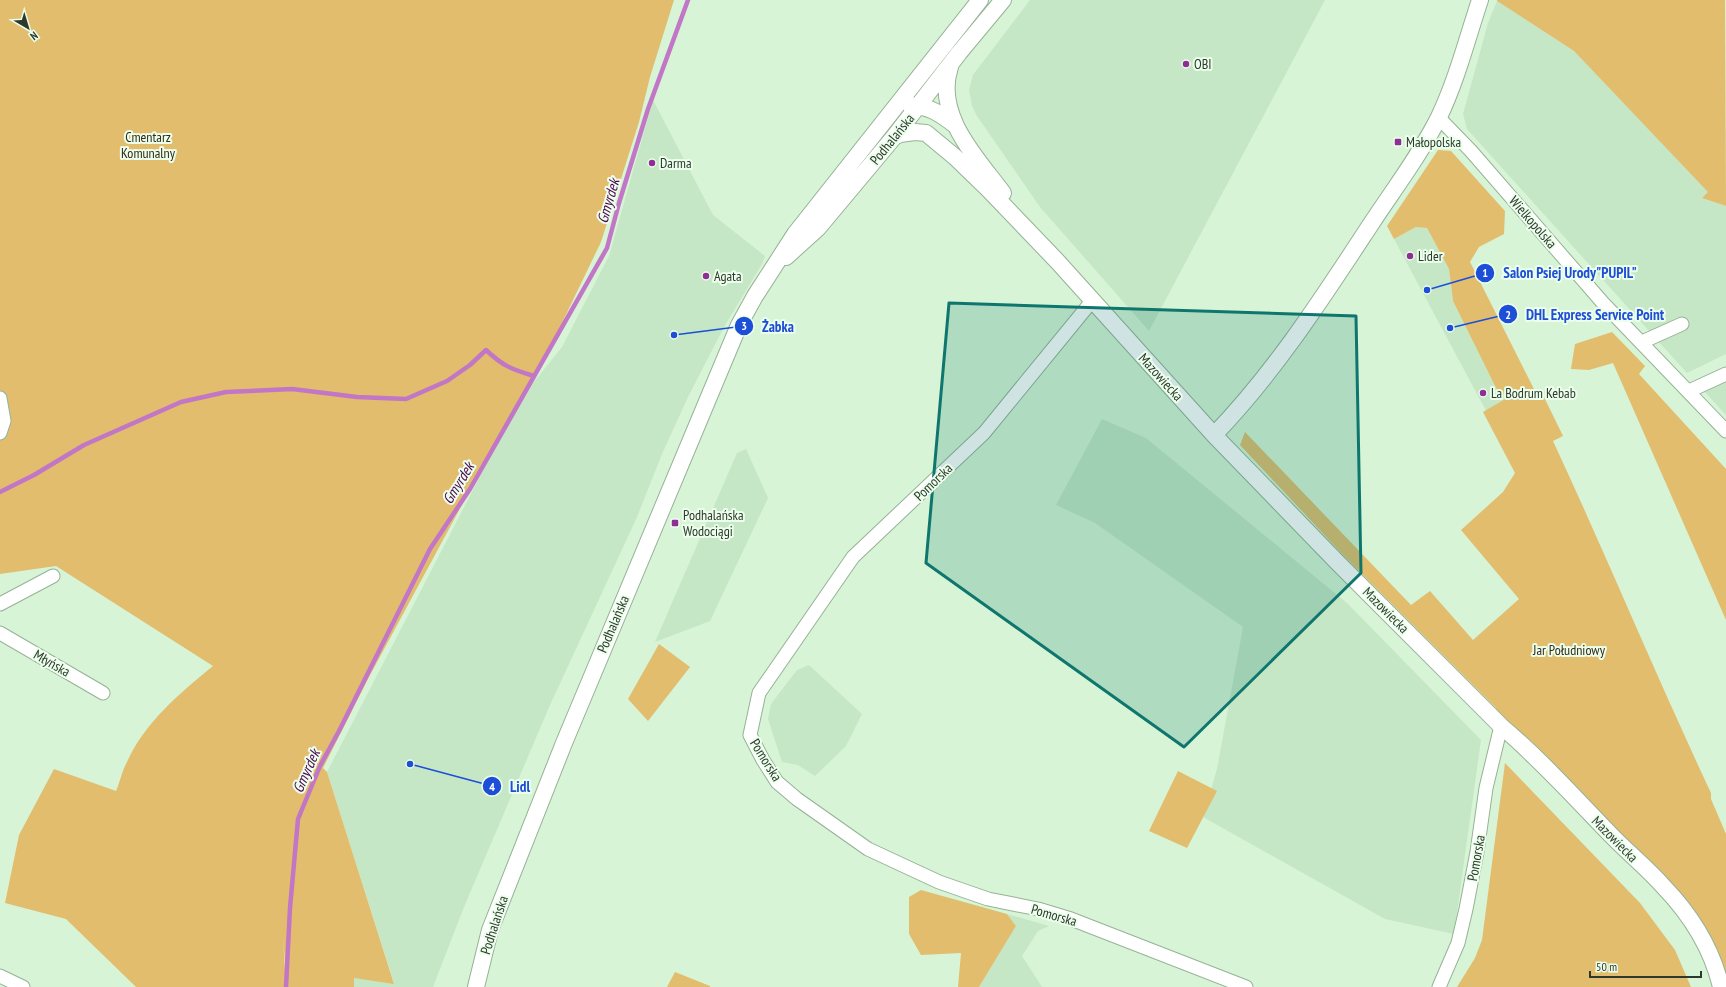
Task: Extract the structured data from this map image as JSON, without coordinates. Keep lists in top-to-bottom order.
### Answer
{
  "streets": {
    "street": [
      "Podhalańska",
      "Wielkopolska",
      "Mazowiecka",
      "Pomorska",
      "Młyńska"
    ]
  },
  "crossings": [
    ["Podhalańska", "Mazowiecka"],
    ["Mazowiecka", "Pomorska"]
  ],
  "water": ["Gmyrdek"],
  "parks": ["Cmentarz Komunalny", "Jar Południowy"],
  "places": {
    "other": [
      "OBI",
      "Darma",
      "Lider",
      "Agata",
      "Salon Psiej Urody\"PUPIL\"",
      "DHL Express Service Point",
      "Żabka",
      "La Bodrum Kebab",
      "Lidl"
    ],
    "transit": ["Małopolska", "Podhalańska Wodociągi"]
  },
  "scale_bar": "50 m",
  "north": "bottom right"
}
